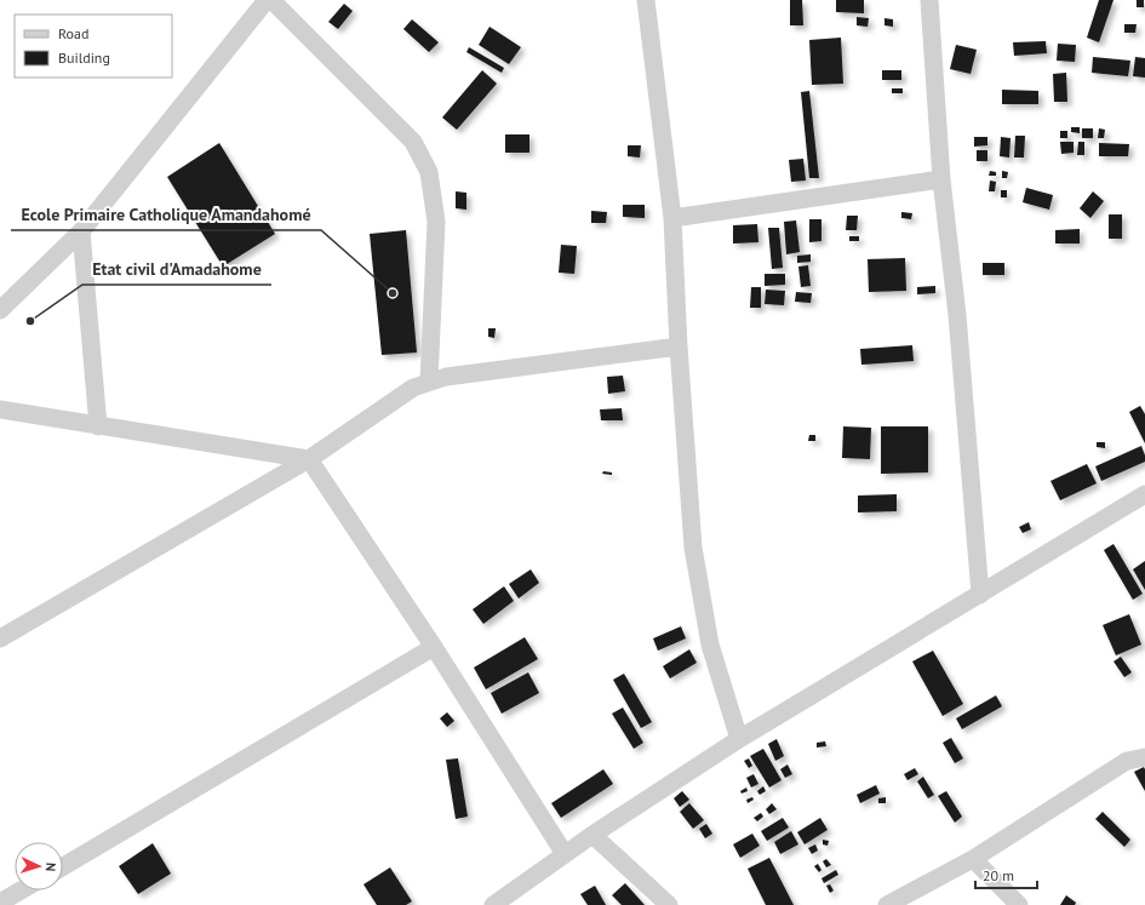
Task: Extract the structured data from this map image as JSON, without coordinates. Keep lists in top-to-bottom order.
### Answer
{
  "places": ["Ecole Primaire Catholique Amandahomé", "Etat civil d'Amadahome"],
  "legend": ["Road", "Building"],
  "scale_bar": "20 m",
  "north": "right"
}
